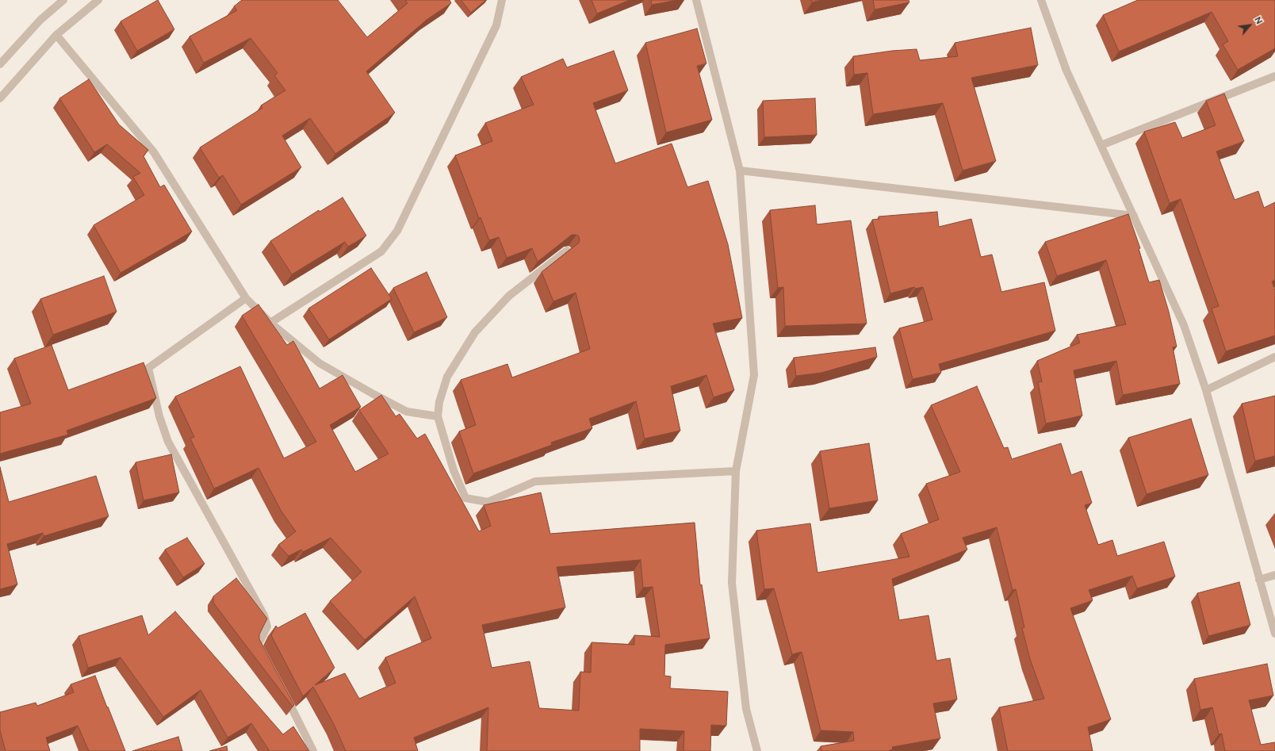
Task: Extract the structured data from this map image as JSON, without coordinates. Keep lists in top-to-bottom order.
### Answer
{
  "north": "top right"
}
